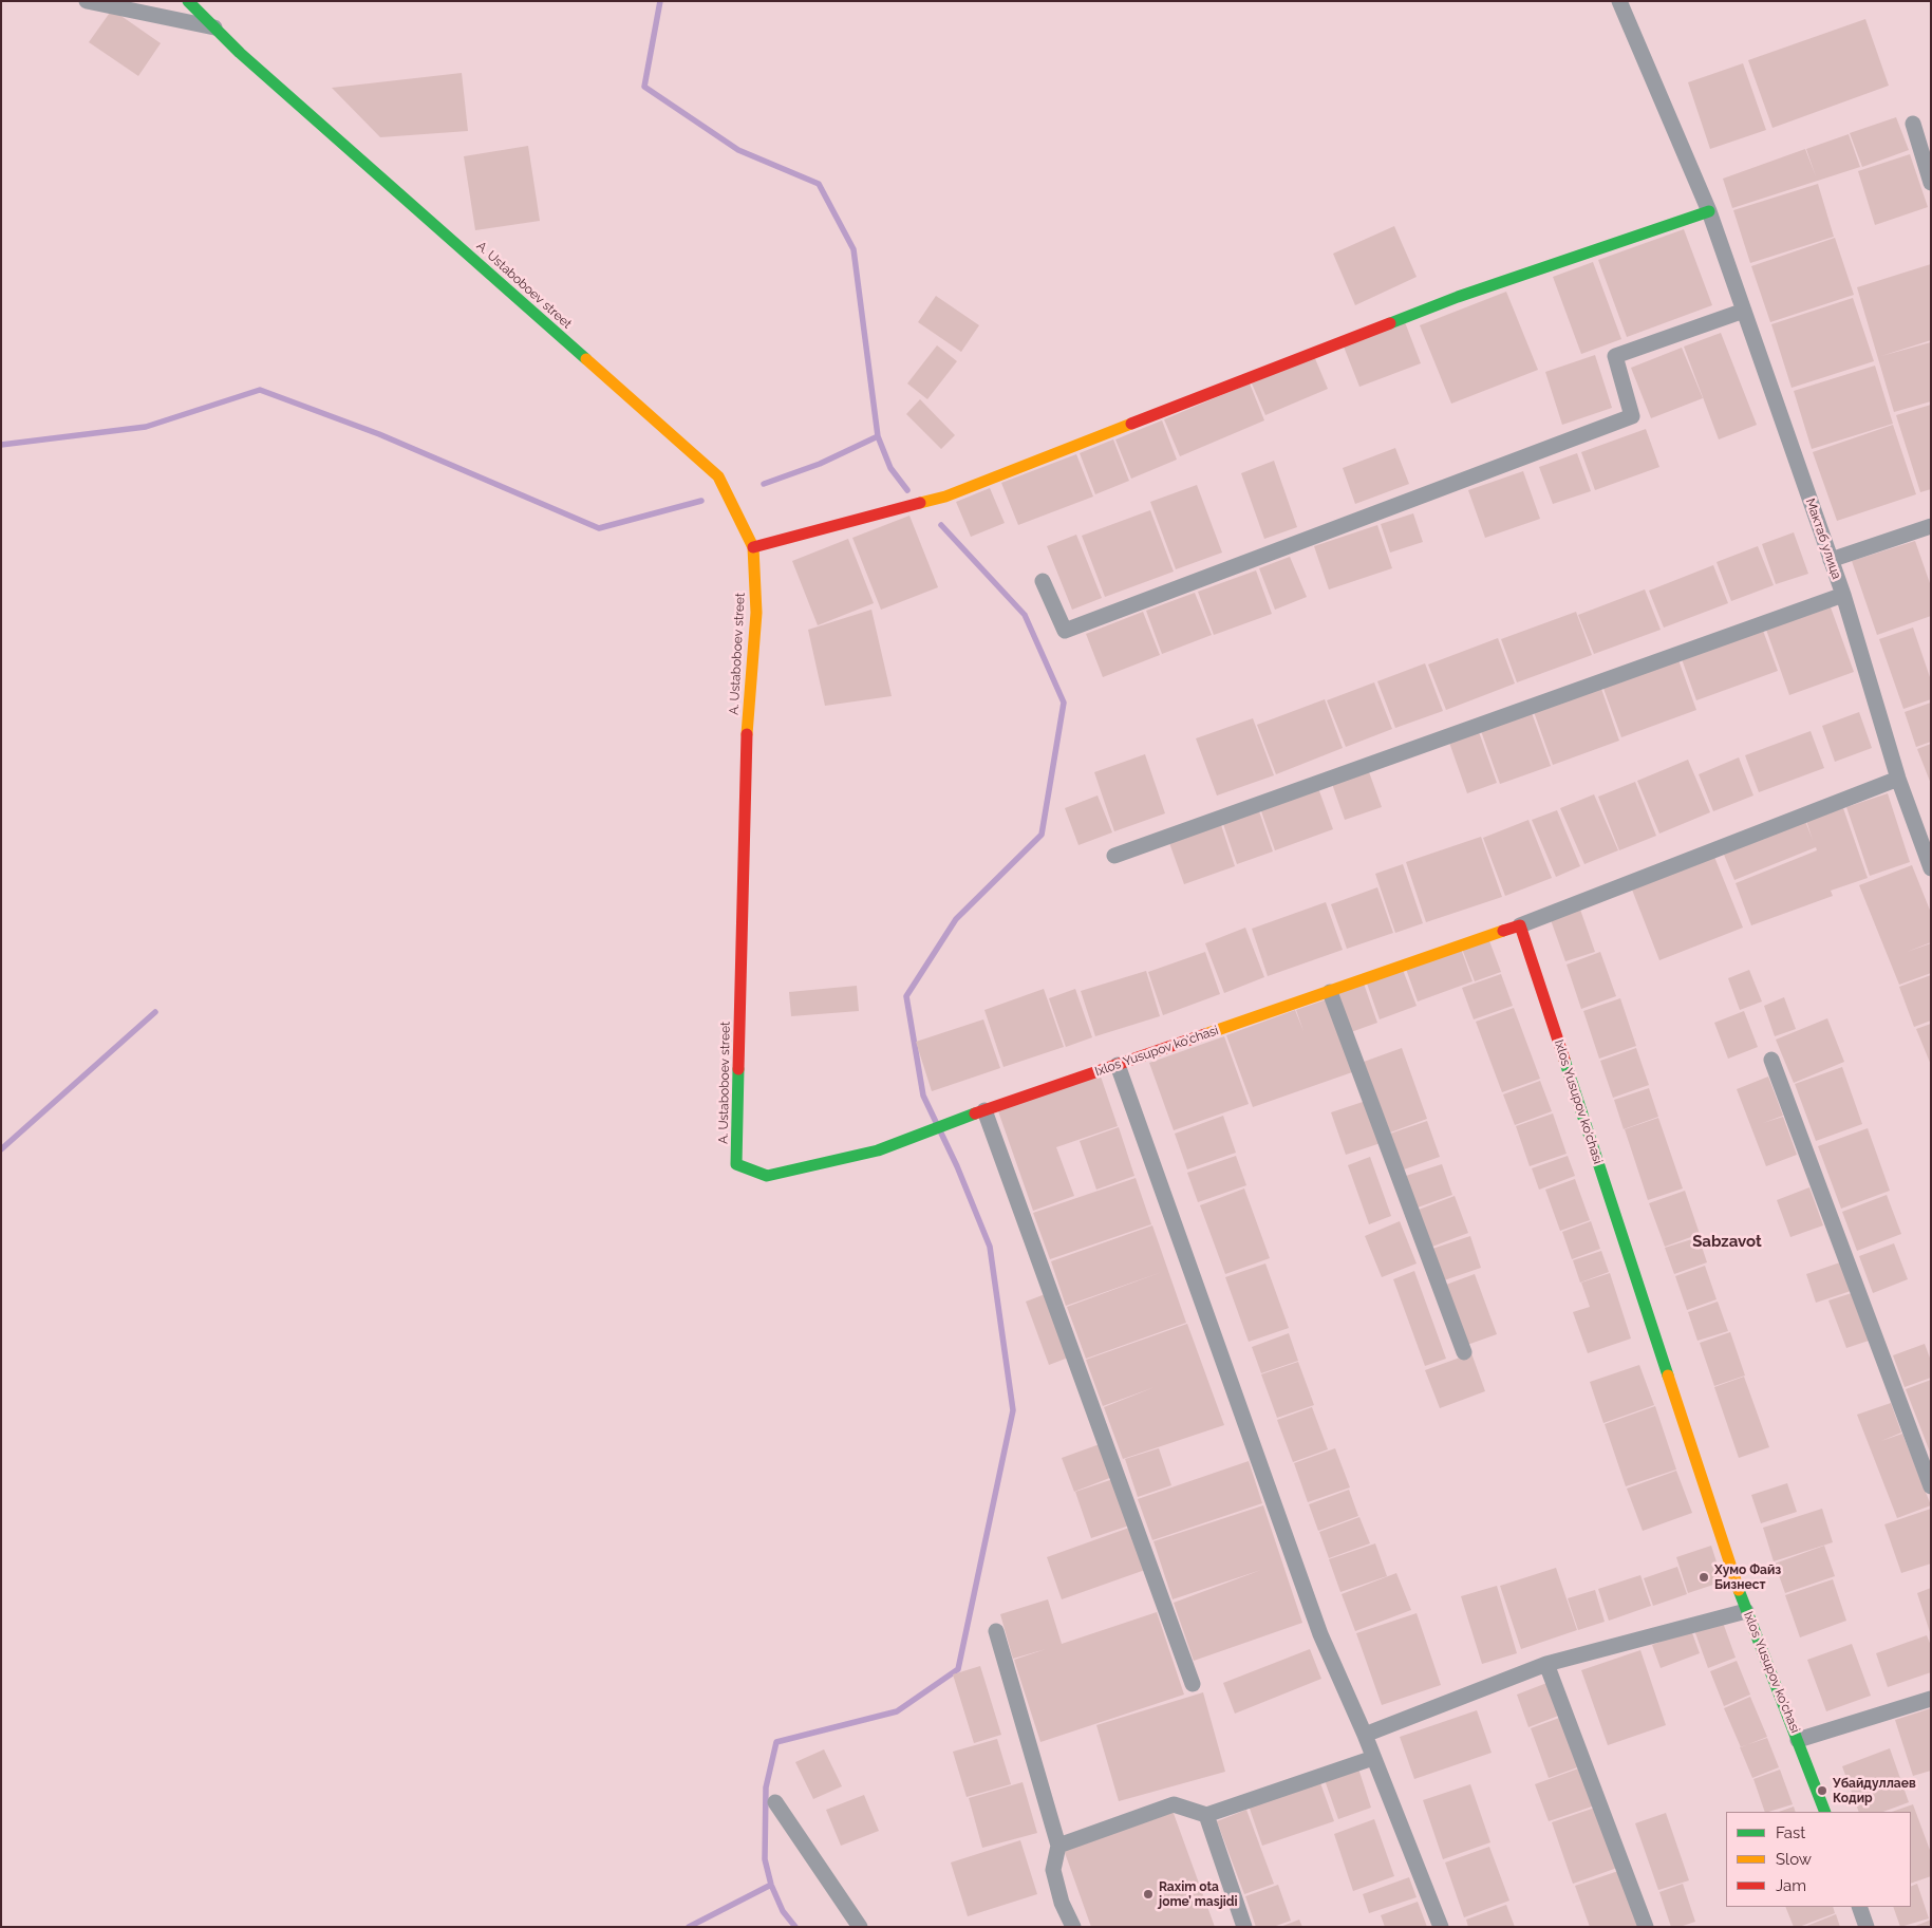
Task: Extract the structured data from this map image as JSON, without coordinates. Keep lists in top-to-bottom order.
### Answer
{
  "streets": {
    "street": ["A. Ustaboboev street", "Мактаб улица", "Ixlos Yusupov ko'chasi"]
  },
  "crossings": [
    ["A. Ustaboboev street", "Ixlos Yusupov ko'chasi"]
  ],
  "districts": ["Sabzavot"],
  "places": ["Хумо Файз Бизнест", "Убайдуллаев Кодир", "Raxim ota jome’ masjidi"],
  "legend": ["Fast", "Slow", "Jam"]
}
